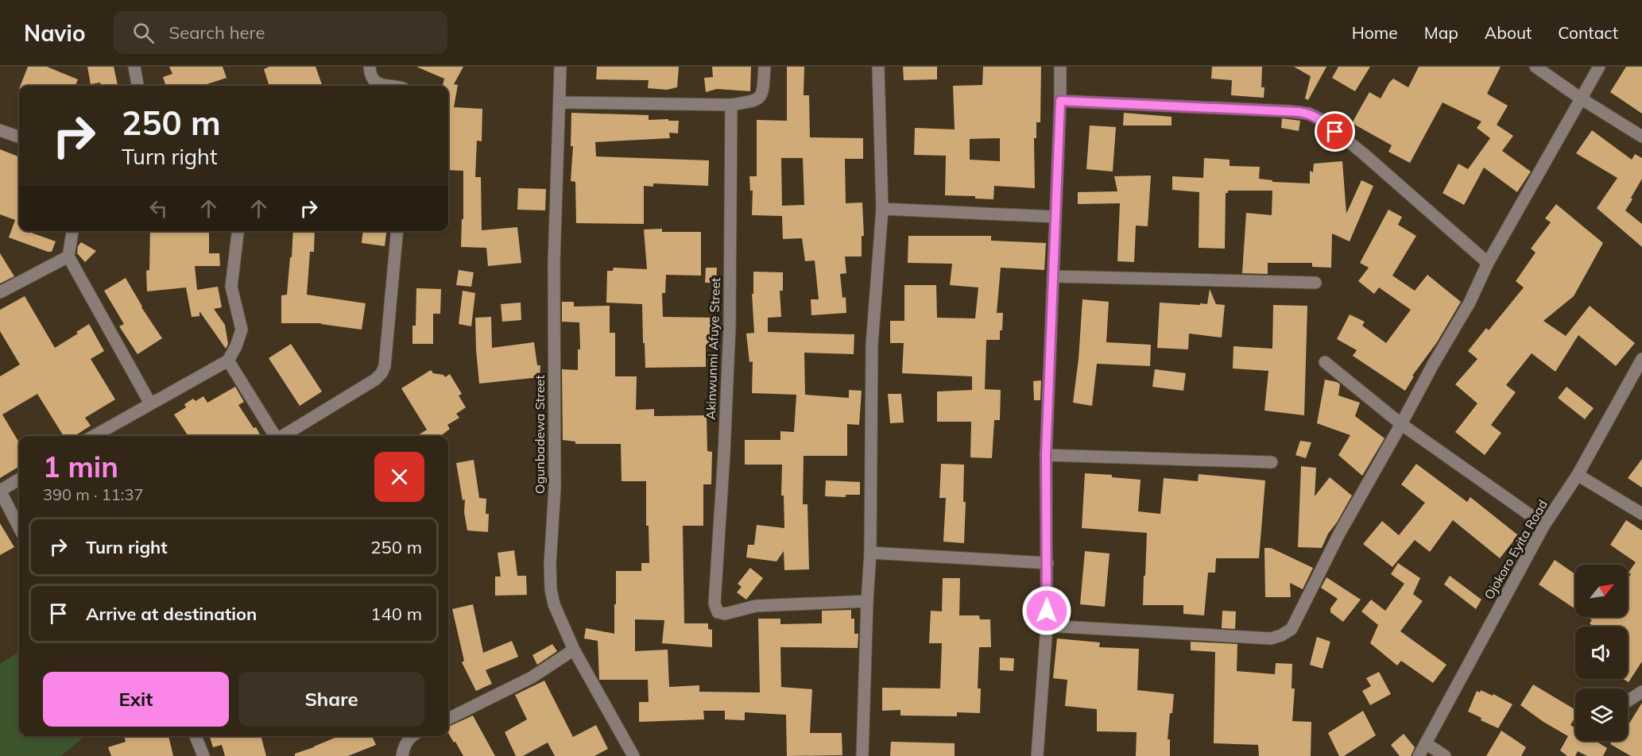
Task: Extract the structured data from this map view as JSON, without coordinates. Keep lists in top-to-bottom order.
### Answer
{
  "streets": {
    "street": ["Akinwunmi Afuye Street", "Ogunbadewa Street", "Ojokoro Eyita Road"]
  },
  "north": "top right",
  "page": {
    "header": "Navio",
    "search": "Search here",
    "nav": [
      "Home",
      "Map",
      "About",
      "Contact"
    ],
    "turn": ["250 m", "Turn right"],
    "heading": ["1 min", "390 m · 11:37"],
    "list": [
      {
        "name": "Turn right",
        "value": "250 m"
      },
      {
        "name": "Arrive at destination",
        "value": "140 m"
      }
    ],
    "buttons": ["Exit", "Share"]
  }
}
